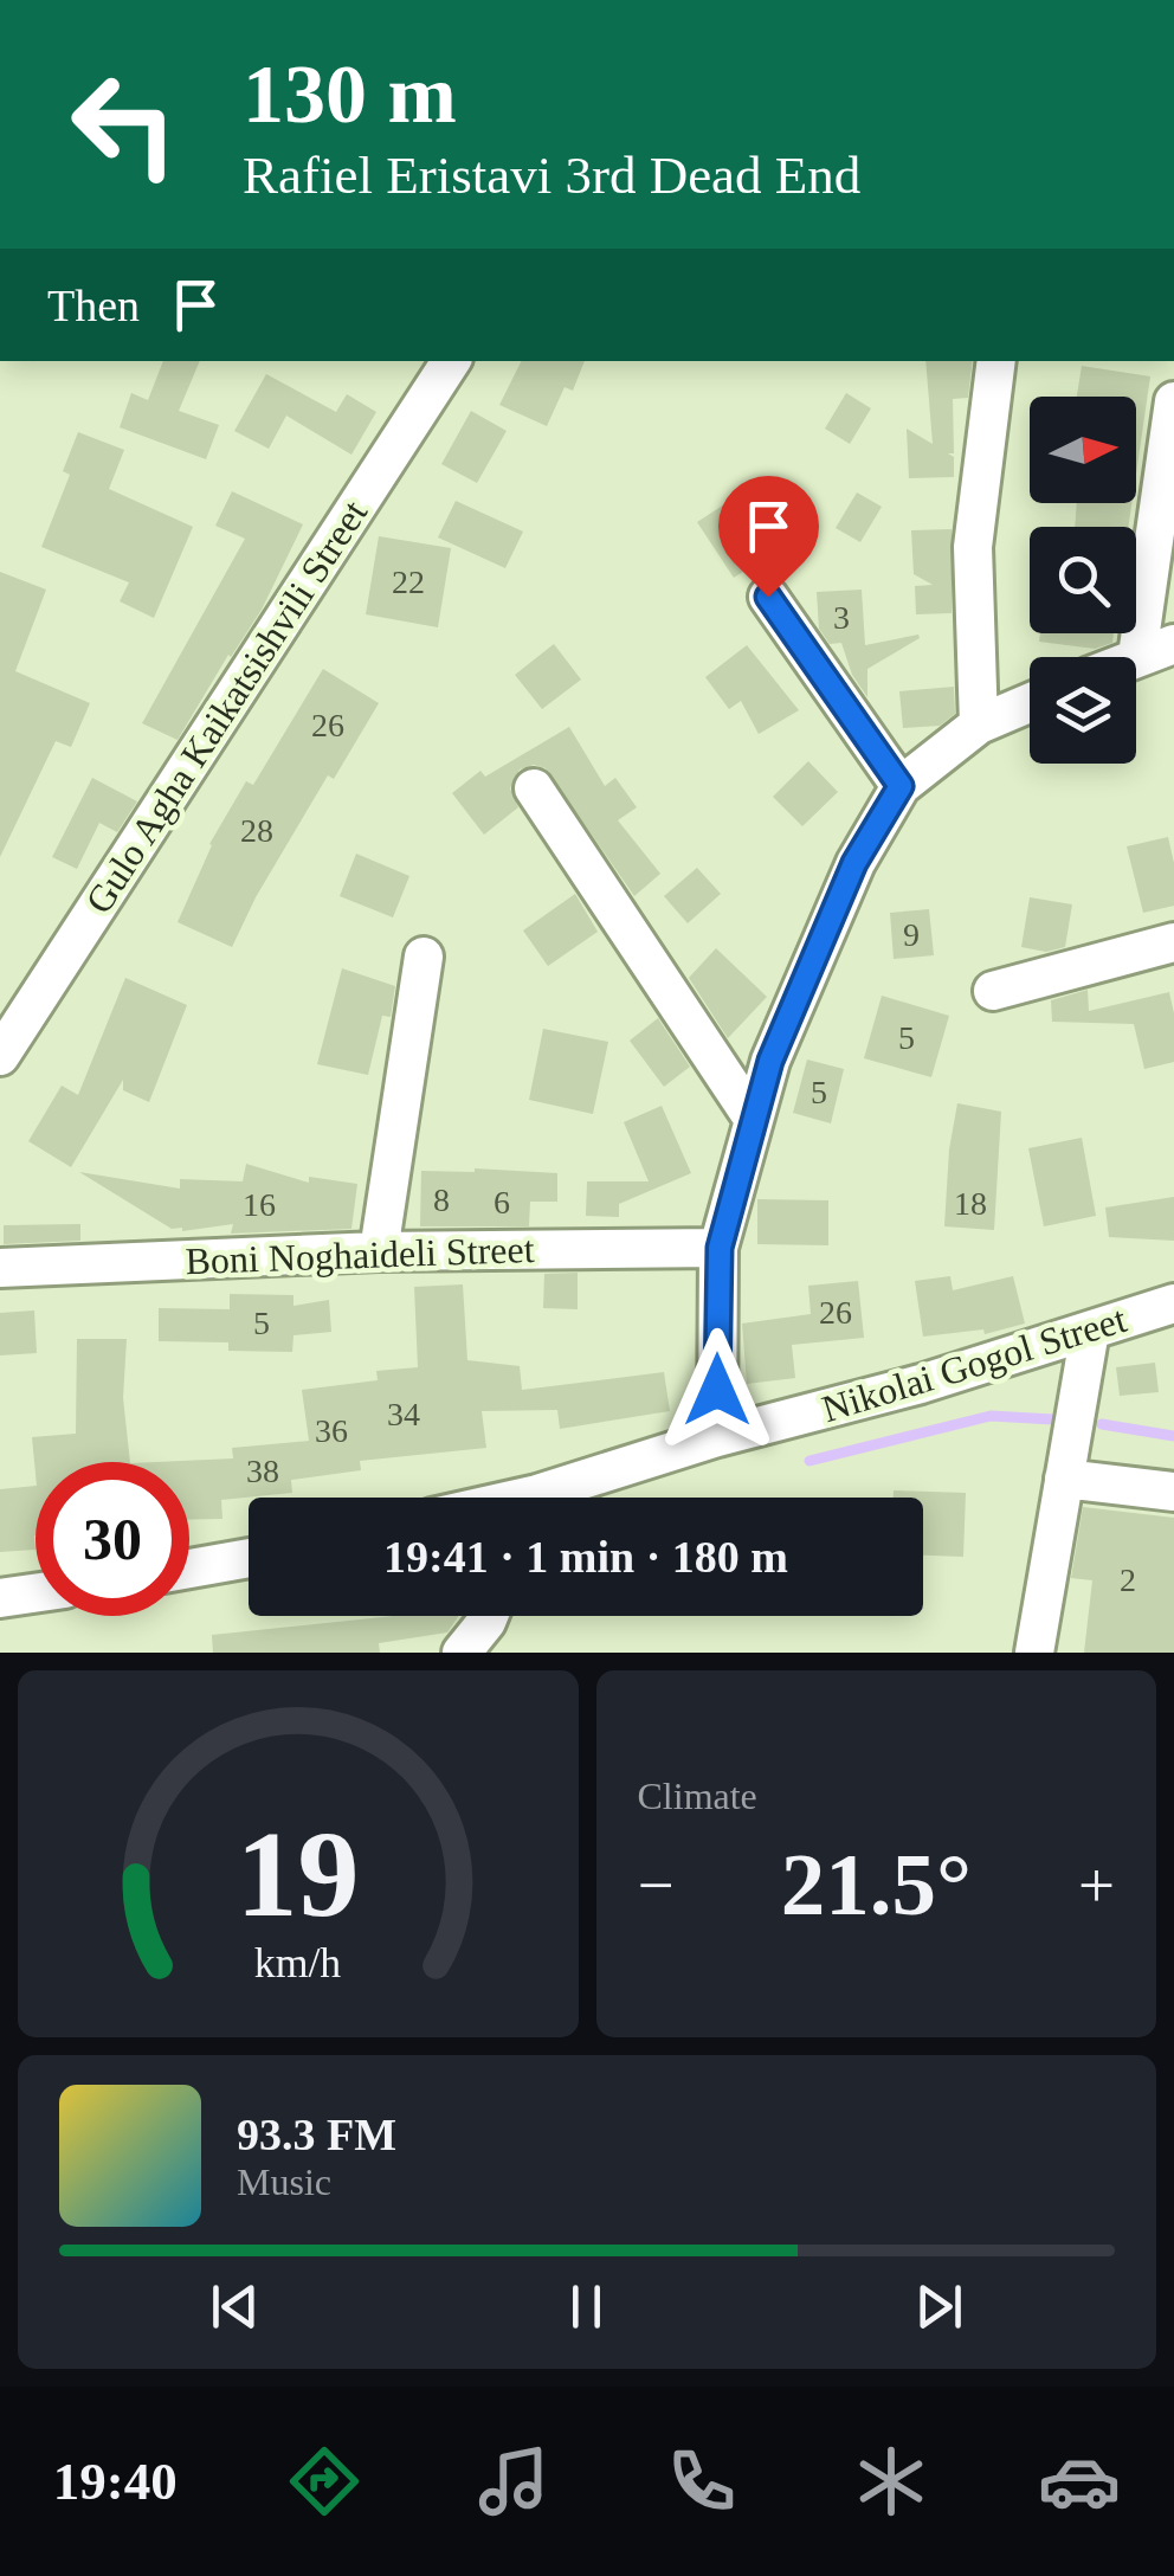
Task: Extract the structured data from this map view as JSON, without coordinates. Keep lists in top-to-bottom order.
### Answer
{
  "streets": {
    "street": ["Gulo Agha Kaikatsishvili Street", "Boni Noghaideli Street", "Nikolai Gogol Street"]
  },
  "house_numbers": [
    "22",
    "3",
    "26",
    "28",
    "9",
    "5",
    "5",
    "8",
    "6",
    "18",
    "16",
    "26",
    "5",
    "34",
    "36",
    "38",
    "2"
  ],
  "north": "right",
  "page": {
    "turn": ["130 m", "Rafiel Eristavi 3rd Dead End"],
    "then": "Then",
    "limit": "30",
    "trip": "19:41 · 1 min · 180 m",
    "tile": "Climate",
    "heat": ["−", "21.5°", "+"],
    "song": ["93.3 FM", "Music"],
    "tabs": "19:40",
    "gauge": ["19", "km/h"]
  }
}
